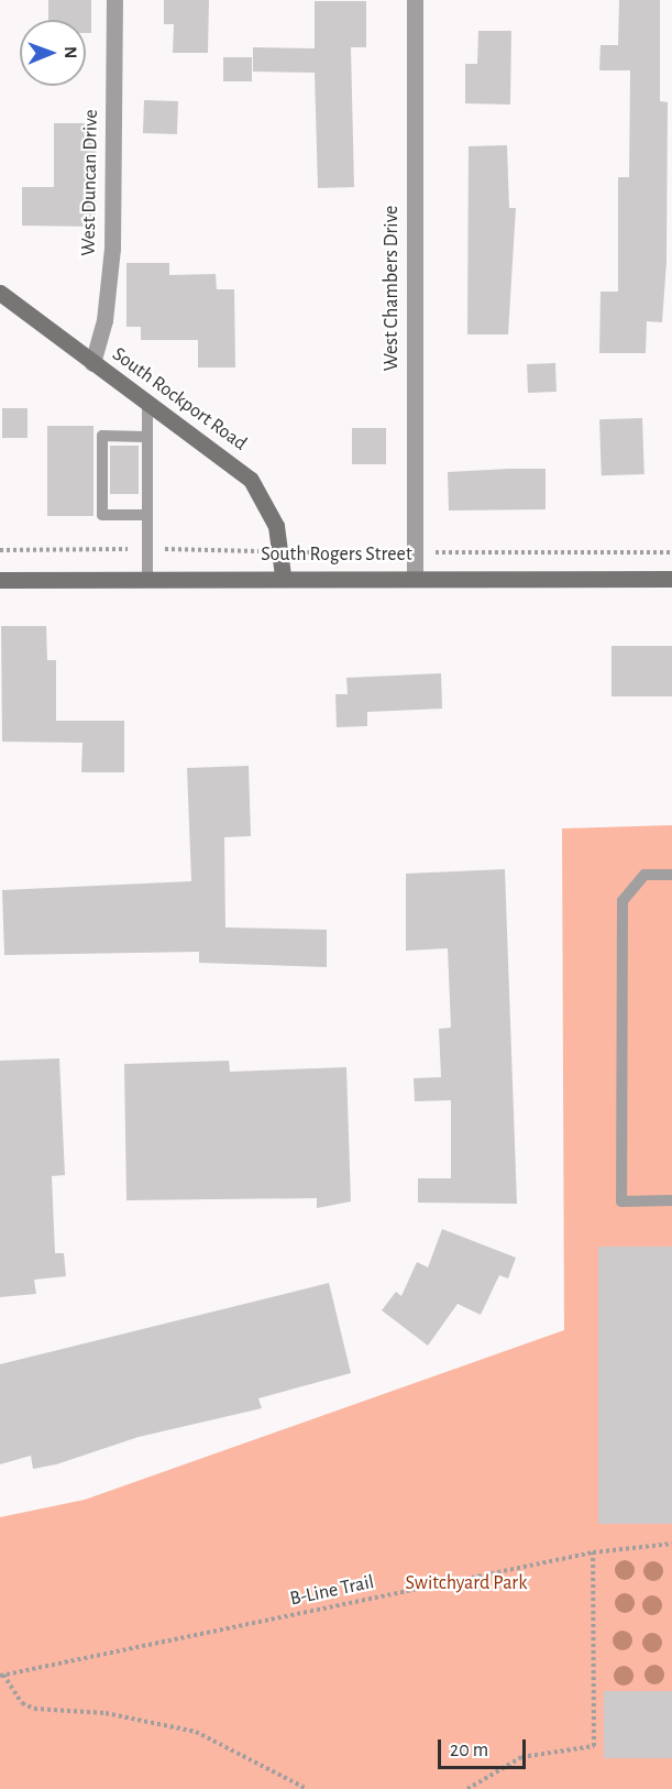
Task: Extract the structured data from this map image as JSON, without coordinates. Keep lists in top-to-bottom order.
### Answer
{
  "streets": {
    "street": [
      "West Duncan Drive",
      "West Chambers Drive",
      "South Rockport Road",
      "South Rogers Street"
    ],
    "path": ["B-Line Trail"]
  },
  "crossings": [
    ["West Duncan Drive", "South Rockport Road"],
    ["West Chambers Drive", "South Rogers Street"],
    ["South Rockport Road", "South Rogers Street"]
  ],
  "parks": ["Switchyard Park"],
  "scale_bar": "20 m",
  "north": "right"
}
